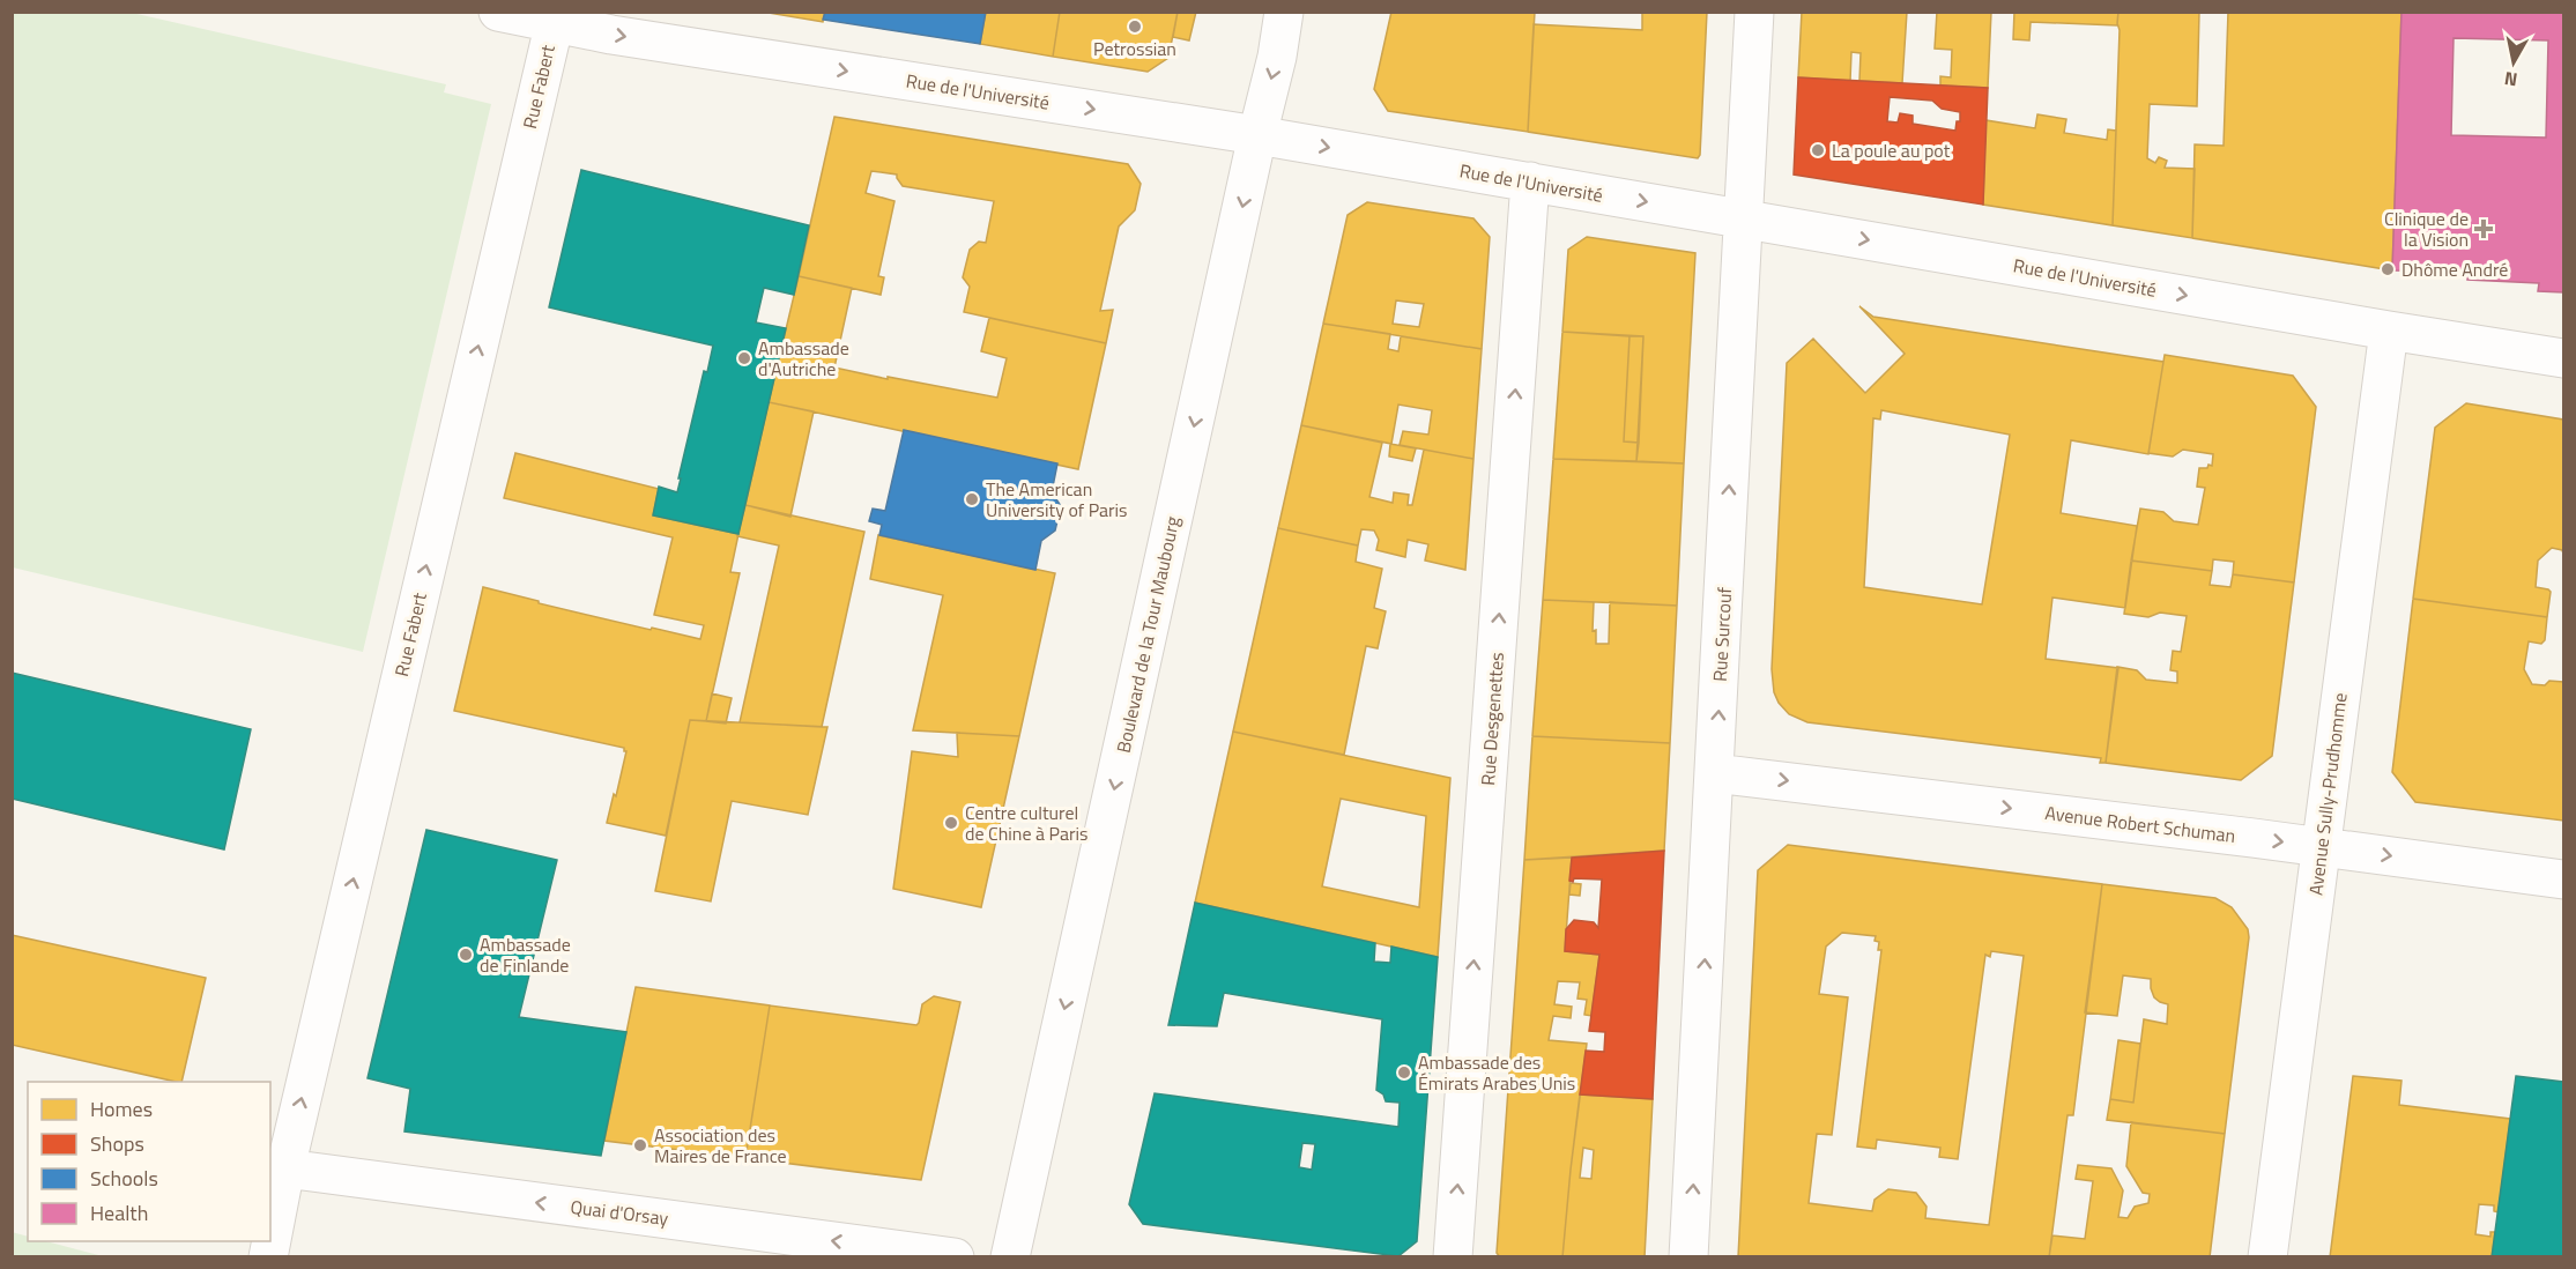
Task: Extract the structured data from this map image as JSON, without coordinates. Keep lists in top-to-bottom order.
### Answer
{
  "streets": {
    "street": [
      "Rue Fabert",
      "Rue de l'Université",
      "Boulevard de la Tour Maubourg",
      "Rue Surcouf",
      "Rue Desgenettes",
      "Avenue Sully-Prudhomme",
      "Avenue Robert Schuman",
      "Quai d'Orsay"
    ]
  },
  "crossings": [
    ["Rue Fabert", "Rue de l'Université"],
    ["Rue Fabert", "Quai d'Orsay"],
    ["Rue de l'Université", "Boulevard de la Tour Maubourg"],
    ["Rue de l'Université", "Rue Surcouf"],
    ["Rue de l'Université", "Rue Desgenettes"],
    ["Rue de l'Université", "Avenue Sully-Prudhomme"],
    ["Rue Surcouf", "Avenue Robert Schuman"],
    ["Avenue Sully-Prudhomme", "Avenue Robert Schuman"]
  ],
  "one_way": [
    "Rue Fabert",
    "Rue de l'Université",
    "Boulevard de la Tour Maubourg",
    "Rue Surcouf",
    "Rue Desgenettes",
    "Avenue Robert Schuman",
    "Quai d'Orsay"
  ],
  "places": {
    "other": [
      "Petrossian",
      "La poule au pot",
      "Dhôme André",
      "Ambassade d'Autriche",
      "The American University of Paris",
      "Centre culturel de Chine à Paris",
      "Ambassade de Finlande",
      "Ambassade des Émirats Arabes Unis",
      "Association des Maires de France"
    ],
    "health": ["Clinique de la Vision"]
  },
  "legend": [
    "Homes",
    "Shops",
    "Schools",
    "Health"
  ],
  "north": "bottom"
}
